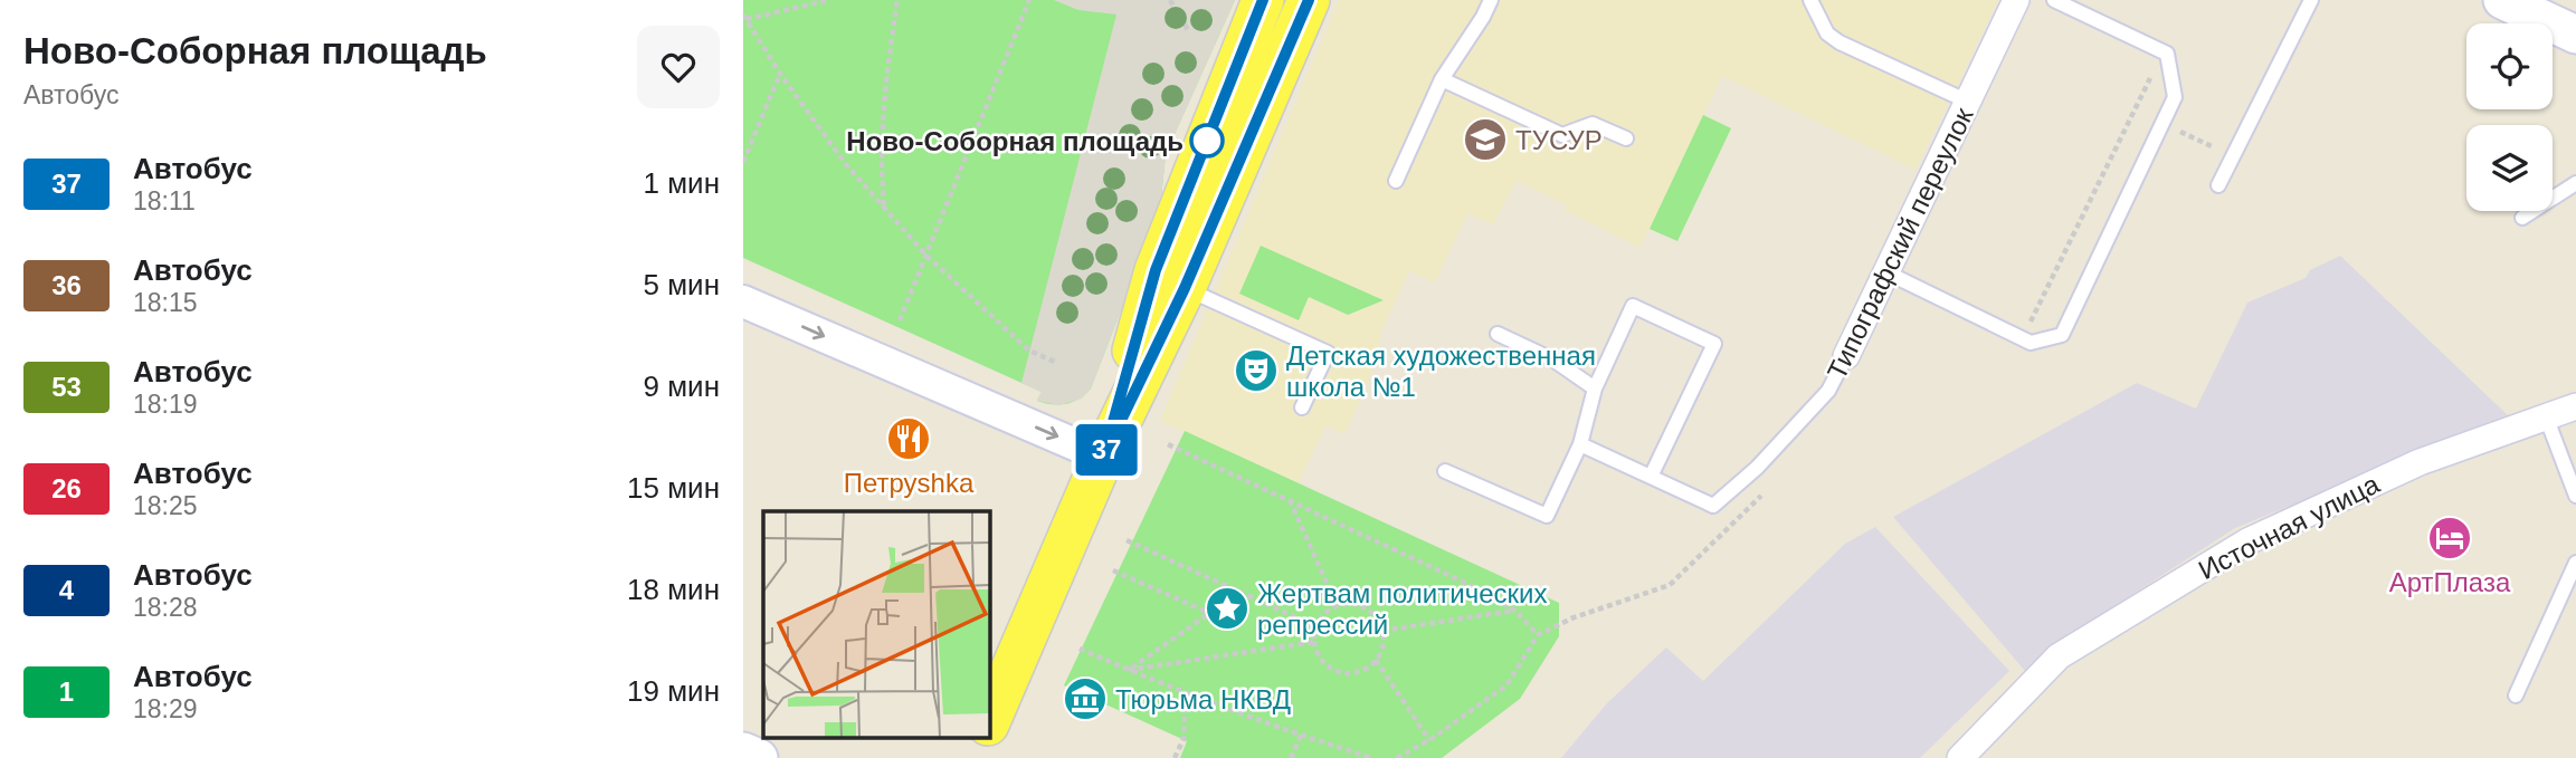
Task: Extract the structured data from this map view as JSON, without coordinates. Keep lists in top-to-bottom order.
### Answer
{
  "streets": {
    "street": ["Типографский переулок", "Источная улица"]
  },
  "places": {
    "school or university": ["ТУСУР"],
    "other": ["Ново-Соборная площадь"],
    "theatre": ["Детская художественная школа №1"],
    "restaurant": ["Петруshka"],
    "hotel": ["АртПлаза"],
    "place": ["Жертвам политических репрессий"],
    "museum": ["Тюрьма НКВД"]
  },
  "lines": ["bus line 37"],
  "page": {
    "heading": ["Ново-Соборная площадь", "Автобус"],
    "on_map": "37",
    "list": [
      {
        "mark": "37",
        "name": "Автобус",
        "note": "18:11",
        "value": "1 мин"
      },
      {
        "mark": "36",
        "name": "Автобус",
        "note": "18:15",
        "value": "5 мин"
      },
      {
        "mark": "53",
        "name": "Автобус",
        "note": "18:19",
        "value": "9 мин"
      },
      {
        "mark": "26",
        "name": "Автобус",
        "note": "18:25",
        "value": "15 мин"
      },
      {
        "mark": "4",
        "name": "Автобус",
        "note": "18:28",
        "value": "18 мин"
      },
      {
        "mark": "1",
        "name": "Автобус",
        "note": "18:29",
        "value": "19 мин"
      }
    ]
  }
}
